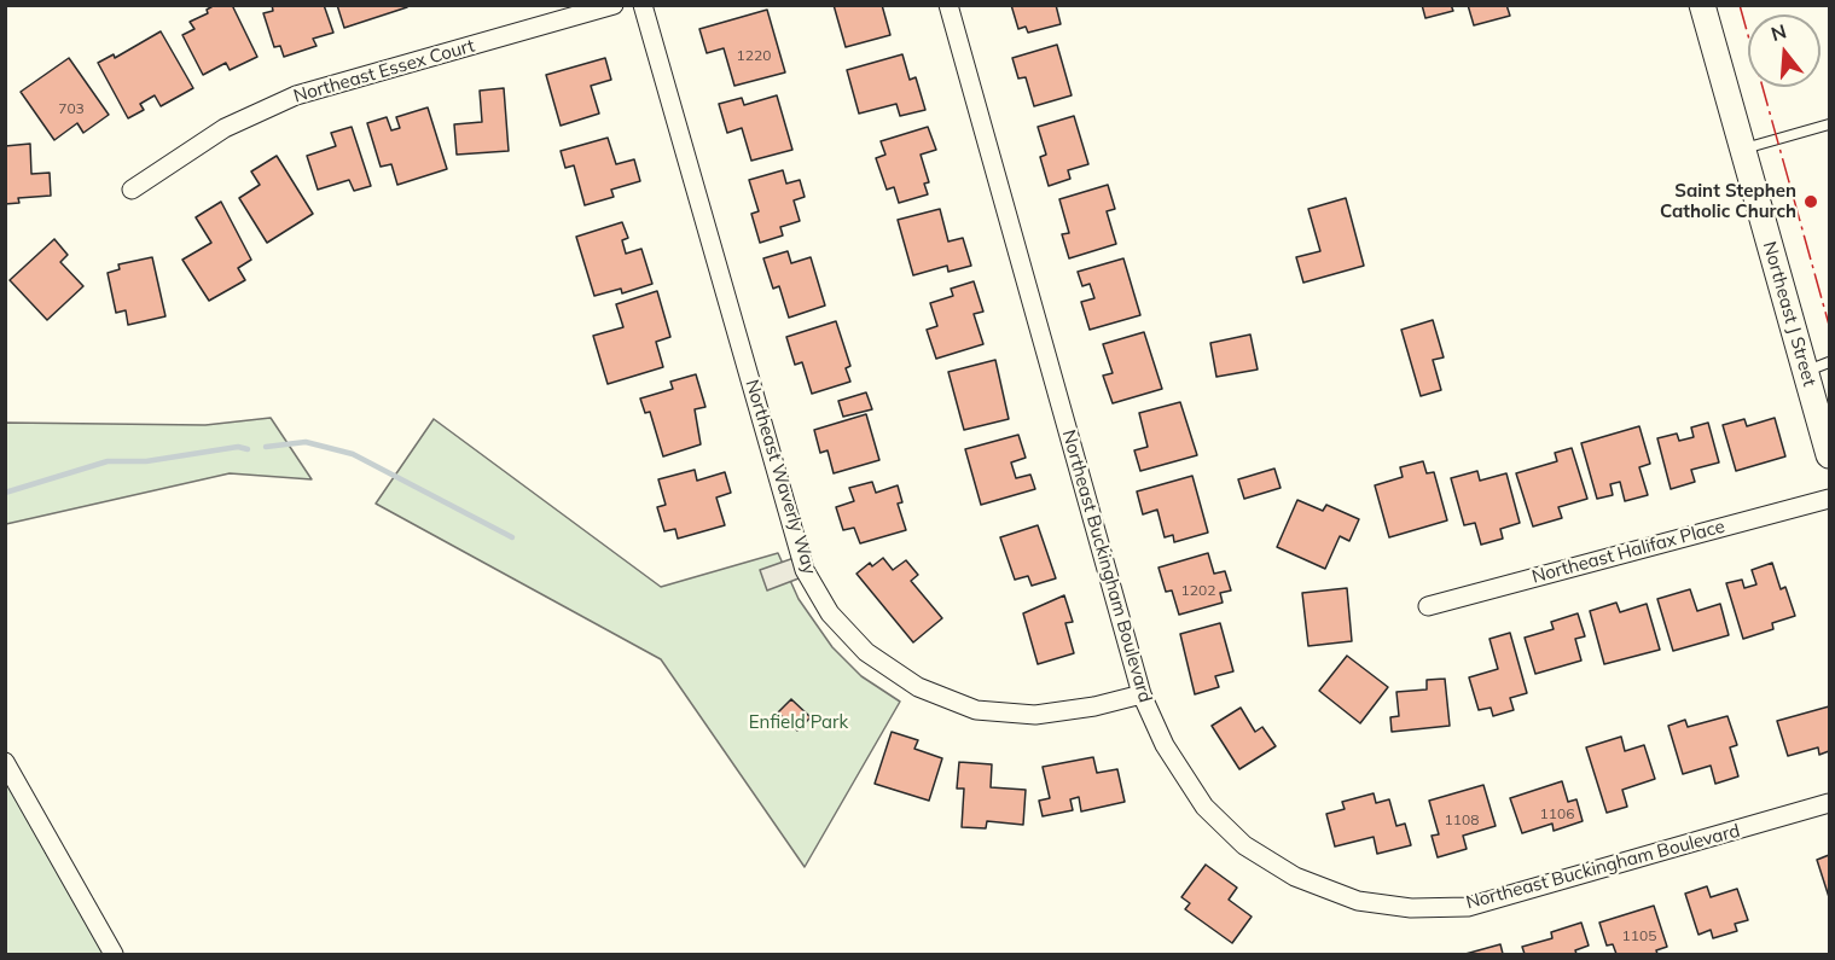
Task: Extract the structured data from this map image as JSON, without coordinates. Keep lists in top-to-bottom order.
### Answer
{
  "streets": {
    "street": [
      "Northeast Essex Court",
      "Northeast J Street",
      "Northeast Waverly Way",
      "Northeast Halifax Place",
      "Northeast Buckingham Boulevard"
    ]
  },
  "crossings": [
    ["Northeast Waverly Way", "Northeast Buckingham Boulevard"]
  ],
  "parks": ["Enfield Park"],
  "places": ["Saint Stephen Catholic Church"],
  "house_numbers": [
    "1220",
    "703",
    "1202",
    "1106",
    "1108",
    "1105"
  ],
  "north": "top"
}
